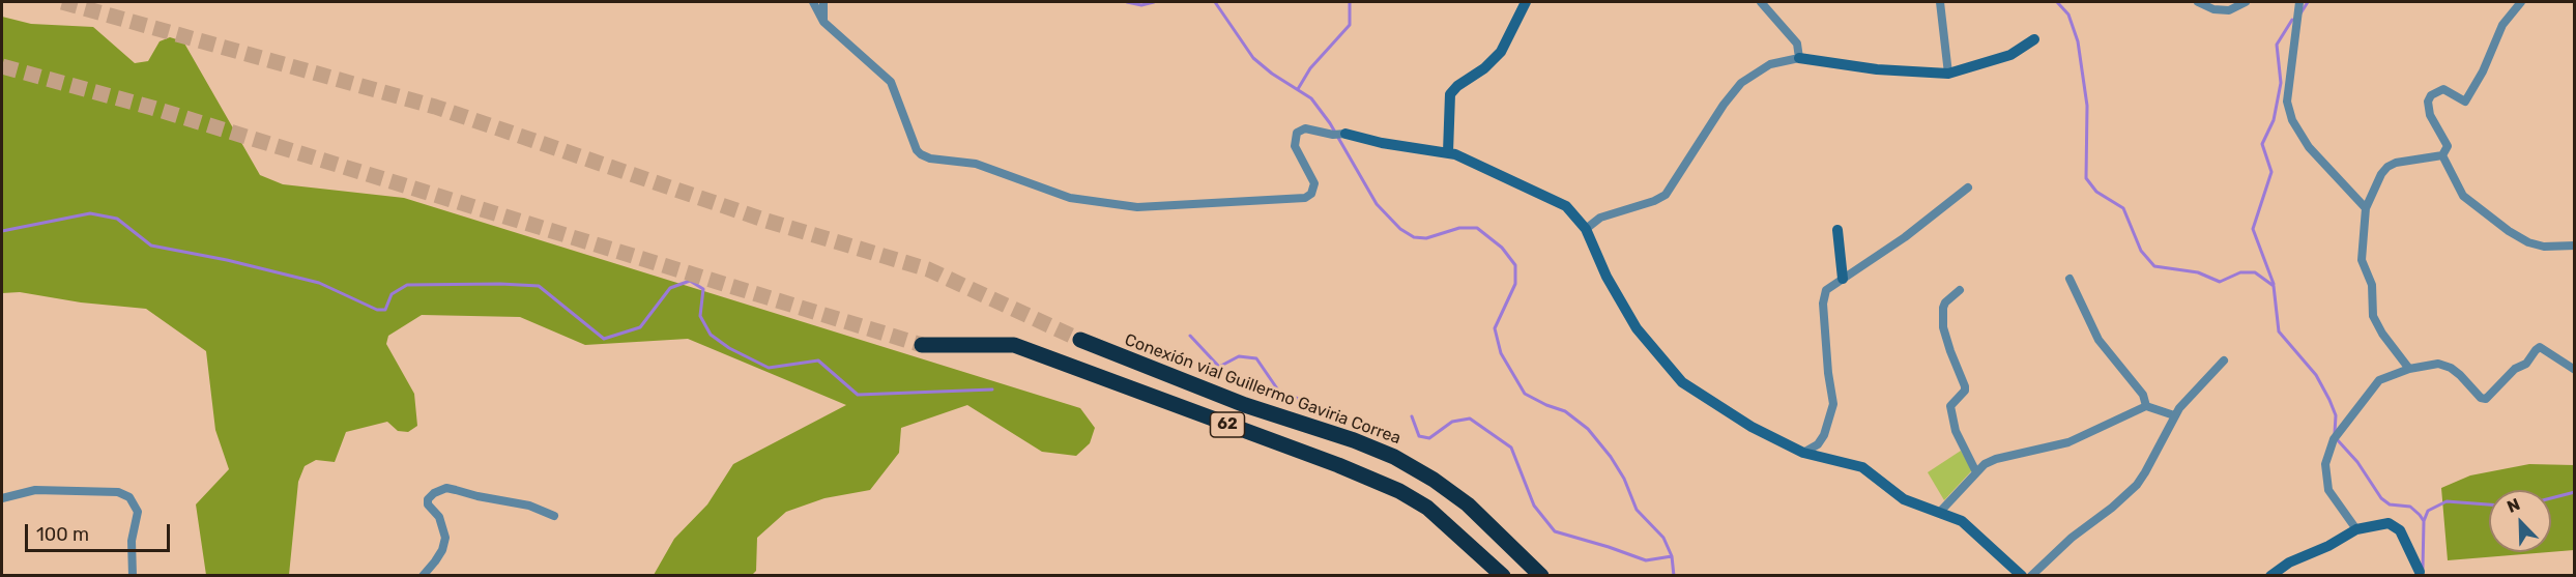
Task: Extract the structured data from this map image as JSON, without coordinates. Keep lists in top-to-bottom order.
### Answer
{
  "streets": {
    "highway": ["Conexión vial Guillermo Gaviria Correa", "62"]
  },
  "scale_bar": "100 m",
  "north": "top left"
}
